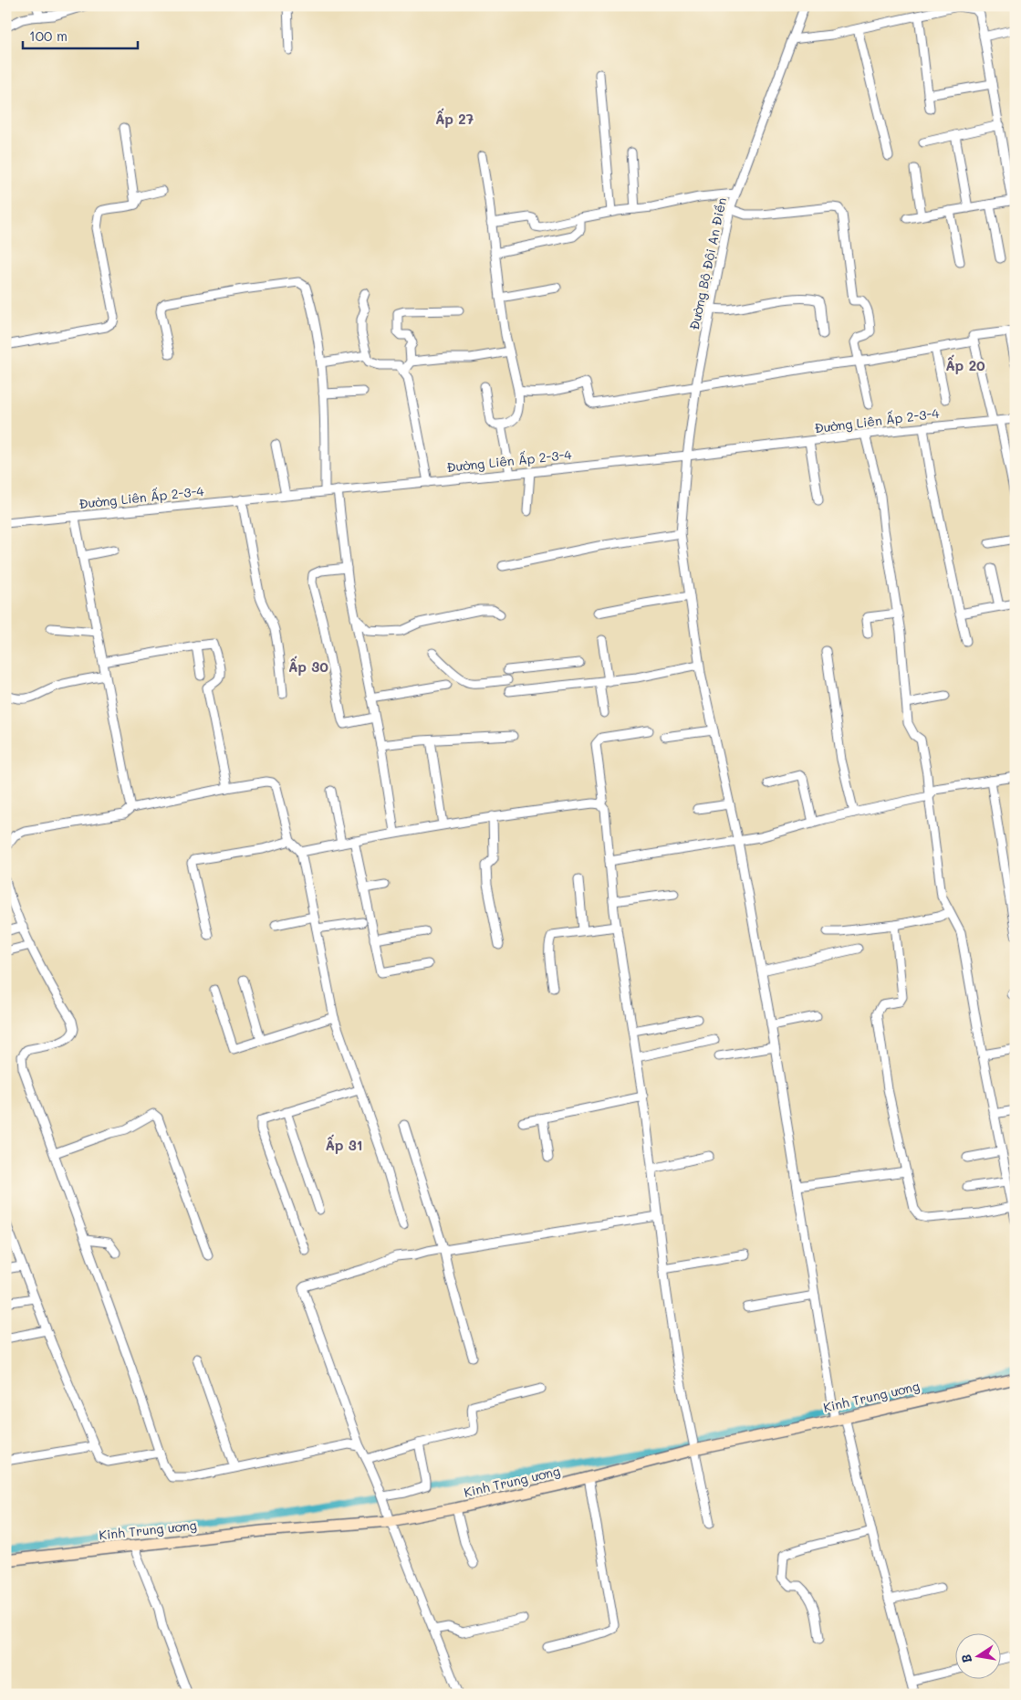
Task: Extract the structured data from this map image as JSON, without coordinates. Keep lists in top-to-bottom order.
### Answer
{
  "streets": {
    "street": ["Đường Bộ Đội An Điền", "Đường Liên Ấp 2-3-4", "Kinh Trung ương"]
  },
  "crossings": [
    ["Đường Bộ Đội An Điền", "Đường Liên Ấp 2-3-4"],
    ["Đường Bộ Đội An Điền", "Kinh Trung ương"]
  ],
  "districts": [
    "Ấp 27",
    "Ấp 20",
    "Ấp 30",
    "Ấp 31"
  ],
  "scale_bar": "100 m",
  "north": "left"
}
